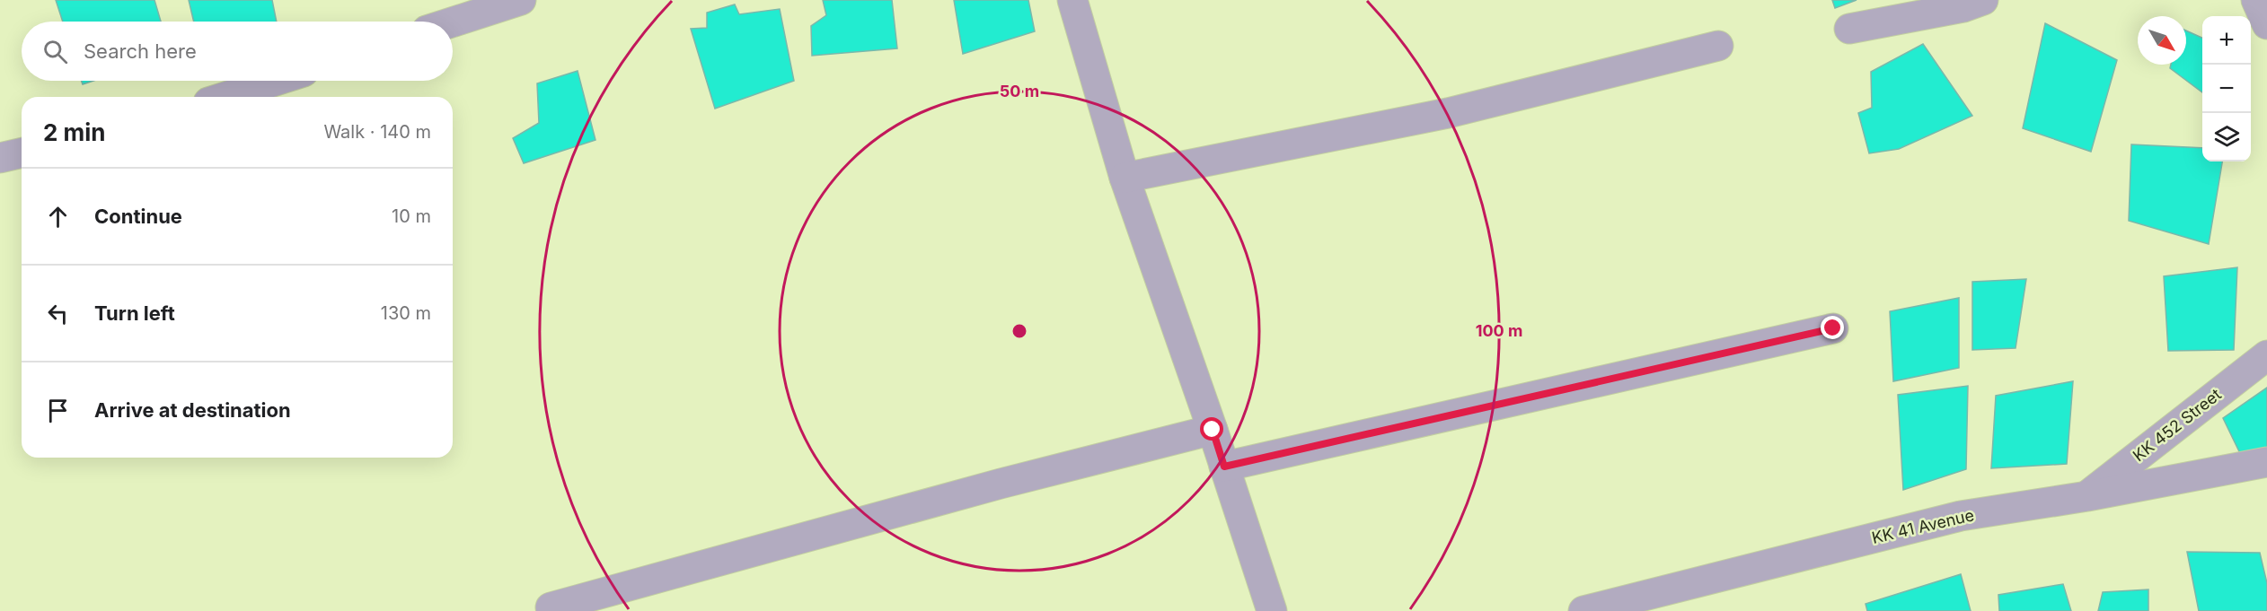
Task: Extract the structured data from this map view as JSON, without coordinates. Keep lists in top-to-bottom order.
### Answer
{
  "streets": {
    "street": ["KK 452 Street", "KK 41 Avenue"]
  },
  "crossings": [
    ["KK 452 Street", "KK 41 Avenue"]
  ],
  "north": "bottom right",
  "page": {
    "map_buttons": ["+", "−"],
    "search": "Search here",
    "heading": ["2 min", "Walk · 140 m"],
    "list": [
      ["Continue", "10 m"],
      ["Turn left", "130 m"],
      "Arrive at destination"
    ]
  },
  "rings": ["50 m", "100 m"]
}
